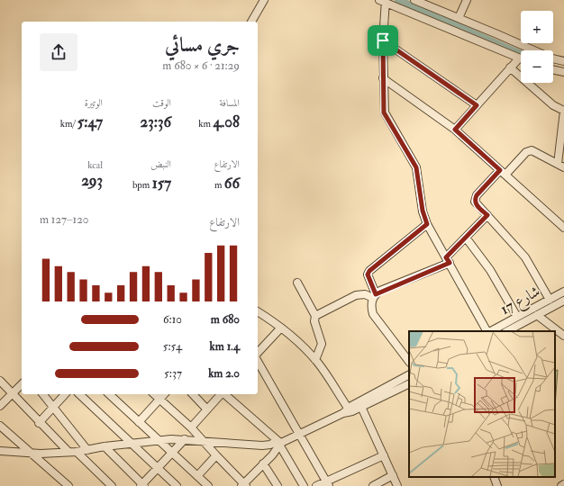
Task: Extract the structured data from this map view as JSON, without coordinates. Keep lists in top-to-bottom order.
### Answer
{
  "streets": {
    "street": ["شارع 17"]
  },
  "page": {
    "map_buttons": ["+", "−"],
    "heading": ["جري مسائي", "21:29 · 6 × 680 m"],
    "stats": [
      ["المسافة", "4.08 km"],
      ["الوقت", "23:36"],
      ["الوتيرة", "5:47 /km"],
      ["الارتفاع", "66 m"],
      ["النبض", "157 bpm"],
      ["kcal", "293"]
    ],
    "chart": ["الارتفاع", "120–127 m"],
    "list": [
      {
        "name": "680 m",
        "note": "6:10"
      },
      {
        "name": "1.4 km",
        "note": "5:54"
      },
      {
        "name": "2.0 km",
        "note": "5:37"
      }
    ]
  }
}
